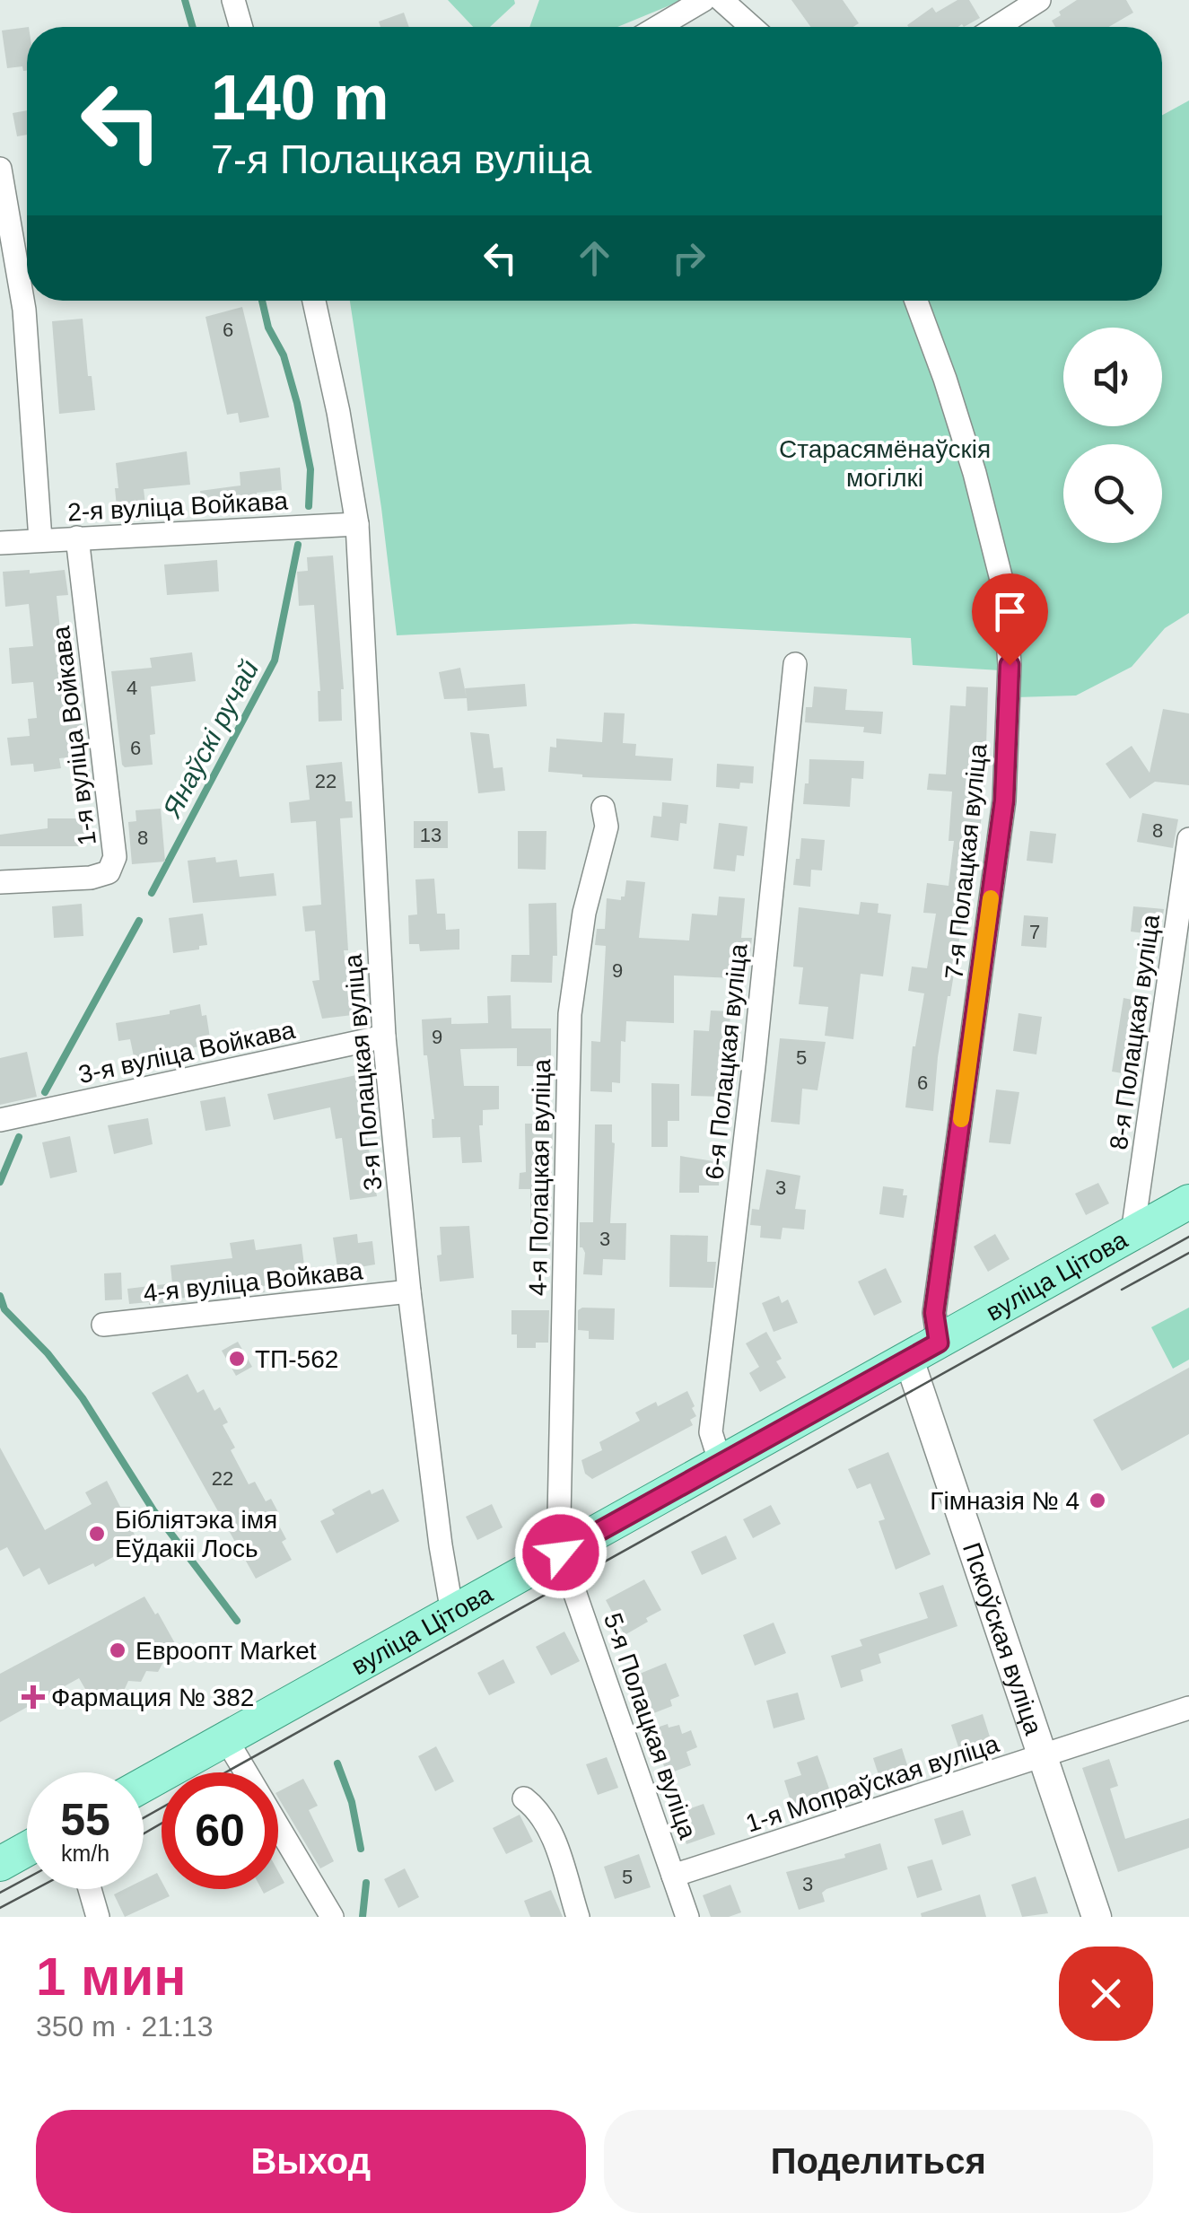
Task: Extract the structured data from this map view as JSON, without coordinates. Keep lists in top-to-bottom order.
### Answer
{
  "streets": {
    "main road": ["вуліца Цітова"],
    "street": [
      "2-я вуліца Войкава",
      "1-я вуліца Войкава",
      "7-я Полацкая вуліца",
      "8-я Полацкая вуліца",
      "3-я вуліца Войкава",
      "6-я Полацкая вуліца",
      "3-я Полацкая вуліца",
      "4-я Полацкая вуліца",
      "4-я вуліца Войкава",
      "Пскоўская вуліца",
      "5-я Полацкая вуліца",
      "1-я Мопраўская вуліца"
    ]
  },
  "crossings": [
    ["2-я вуліца Войкава", "1-я вуліца Войкава"],
    ["2-я вуліца Войкава", "3-я Полацкая вуліца"],
    ["7-я Полацкая вуліца", "вуліца Цітова"],
    ["7-я Полацкая вуліца", "Пскоўская вуліца"],
    ["8-я Полацкая вуліца", "вуліца Цітова"],
    ["3-я вуліца Войкава", "3-я Полацкая вуліца"],
    ["6-я Полацкая вуліца", "вуліца Цітова"],
    ["3-я Полацкая вуліца", "вуліца Цітова"],
    ["3-я Полацкая вуліца", "4-я вуліца Войкава"],
    ["4-я Полацкая вуліца", "вуліца Цітова"],
    ["4-я Полацкая вуліца", "5-я Полацкая вуліца"],
    ["вуліца Цітова", "Пскоўская вуліца"],
    ["вуліца Цітова", "5-я Полацкая вуліца"],
    ["Пскоўская вуліца", "1-я Мопраўская вуліца"],
    ["5-я Полацкая вуліца", "1-я Мопраўская вуліца"]
  ],
  "water": ["Янаўскі ручай"],
  "parks": ["Старасямёнаўскія могілкі"],
  "places": {
    "other": [
      "ТП-562",
      "Гімназія № 4",
      "Бібліятэка імя Еўдакіі Лось",
      "Евроопт Market"
    ],
    "health": ["Фармация № 382"]
  },
  "house_numbers": [
    "6",
    "4",
    "6",
    "22",
    "8",
    "13",
    "8",
    "7",
    "9",
    "9",
    "5",
    "6",
    "3",
    "3",
    "22",
    "5",
    "3"
  ],
  "page": {
    "turn": ["140 m", "7-я Полацкая вуліца"],
    "speed": "55 km/h",
    "limit": "60",
    "heading": ["1 мин", "350 m · 21:13"],
    "buttons": ["Выход", "Поделиться"]
  }
}
